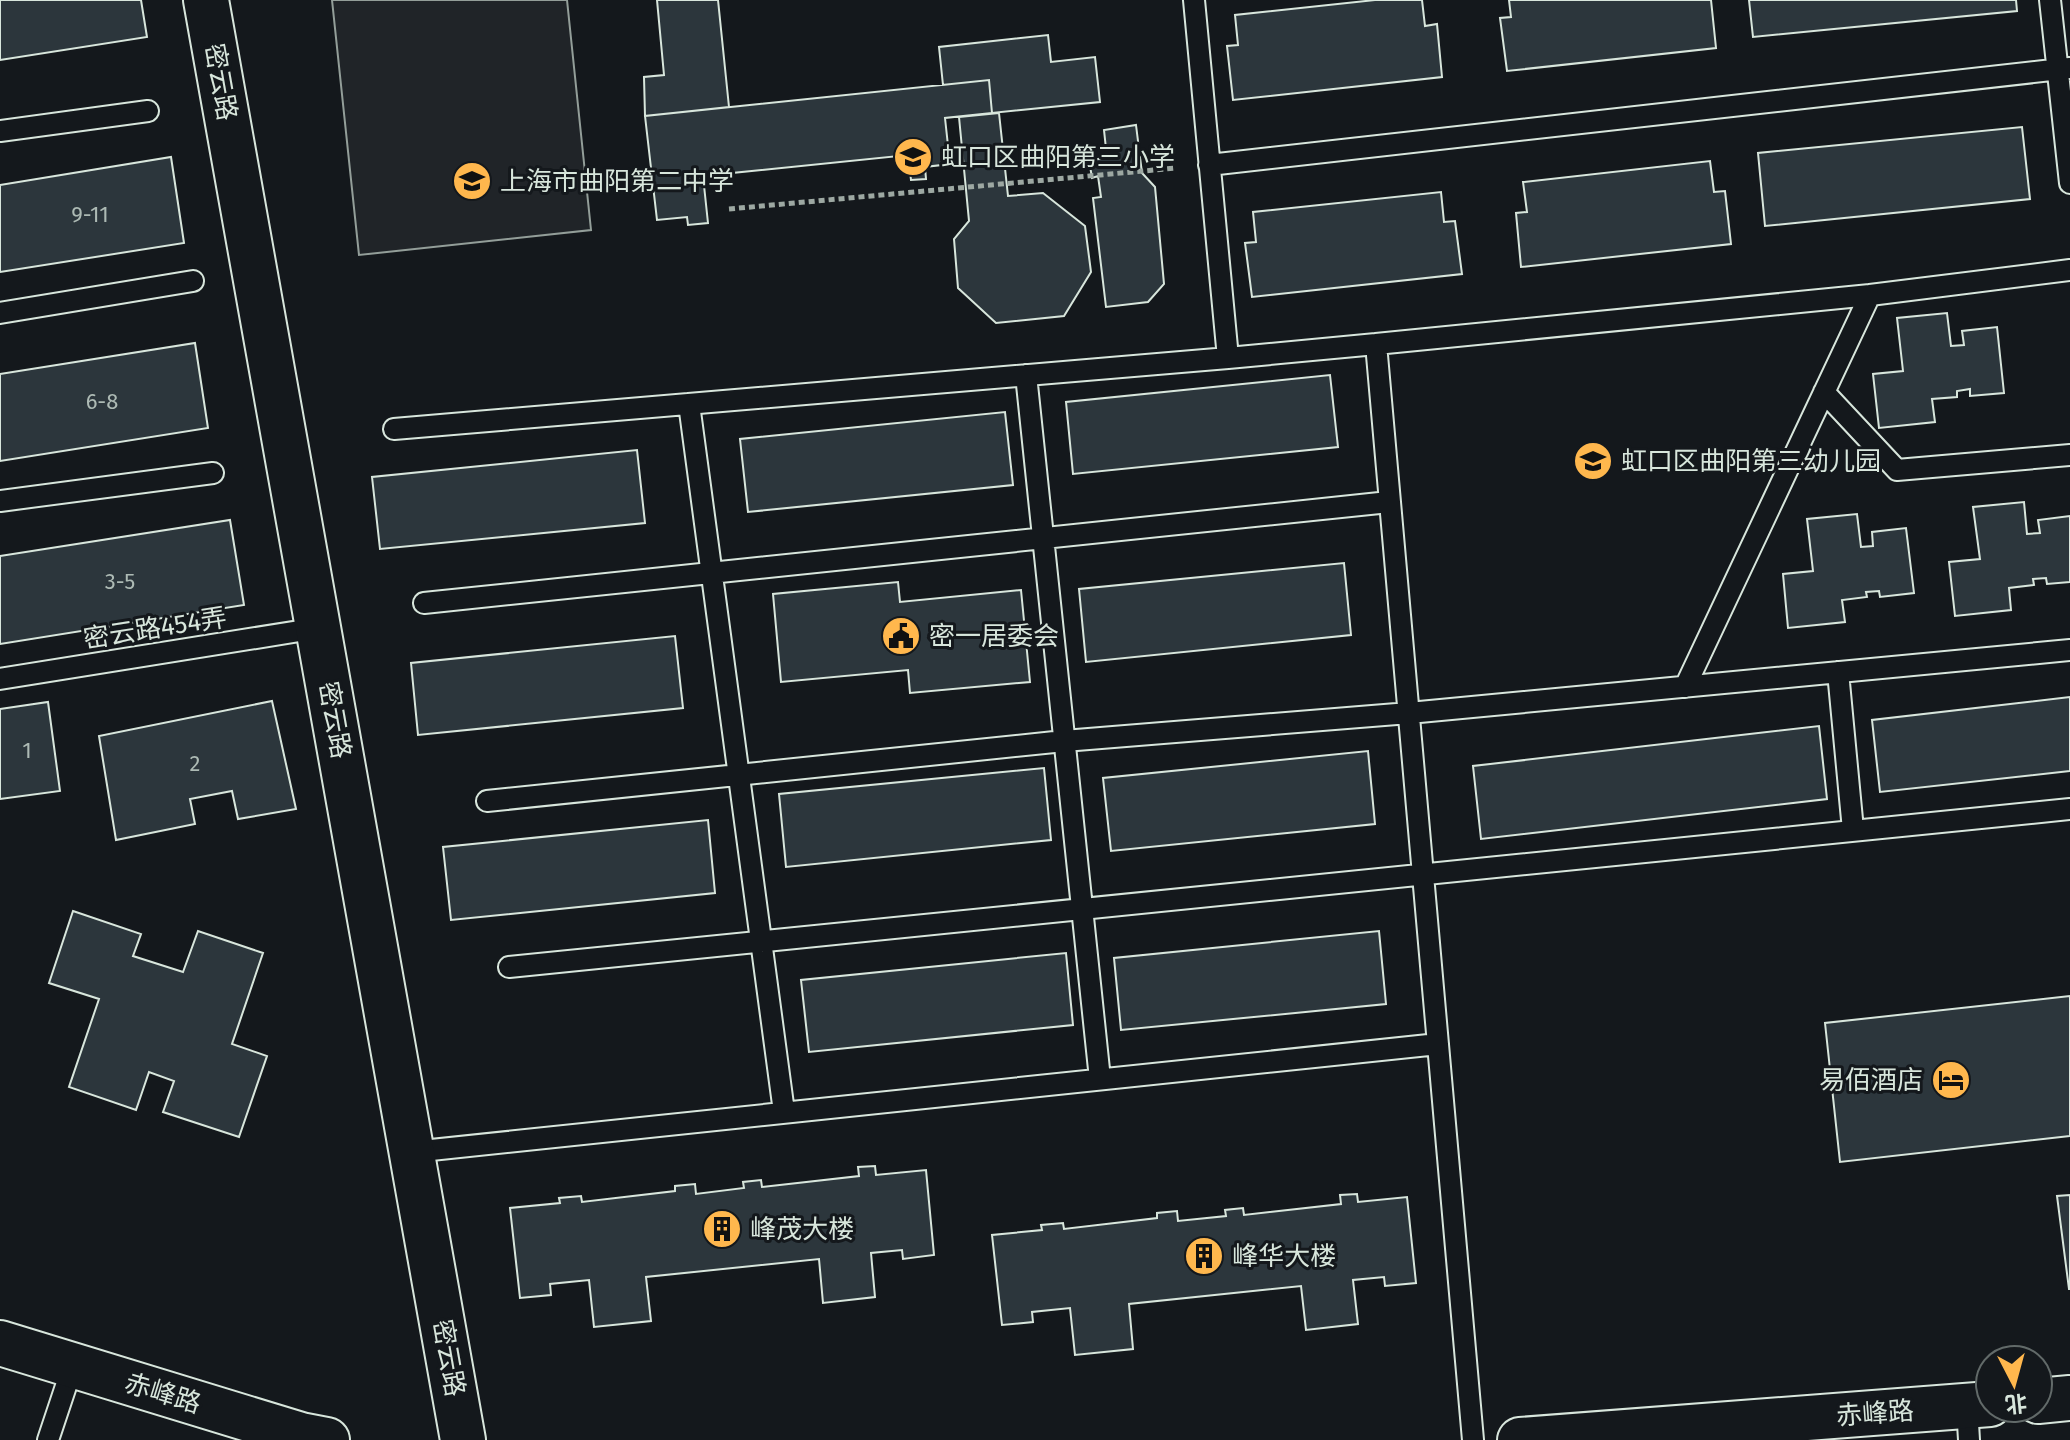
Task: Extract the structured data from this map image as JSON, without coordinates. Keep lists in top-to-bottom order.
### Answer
{
  "streets": {
    "street": ["密云路", "赤峰路"],
    "lane": ["密云路454弄"]
  },
  "crossings": [
    ["密云路", "密云路454弄"]
  ],
  "places": {
    "school or university": ["虹口区曲阳第三小学", "上海市曲阳第二中学", "虹口区曲阳第三幼儿园"],
    "public building": ["密一居委会"],
    "hotel": ["易佰酒店"],
    "building": ["峰茂大楼", "峰华大楼"]
  },
  "house_numbers": [
    "9-11",
    "6-8",
    "3-5",
    "1",
    "2"
  ],
  "north": "bottom"
}
